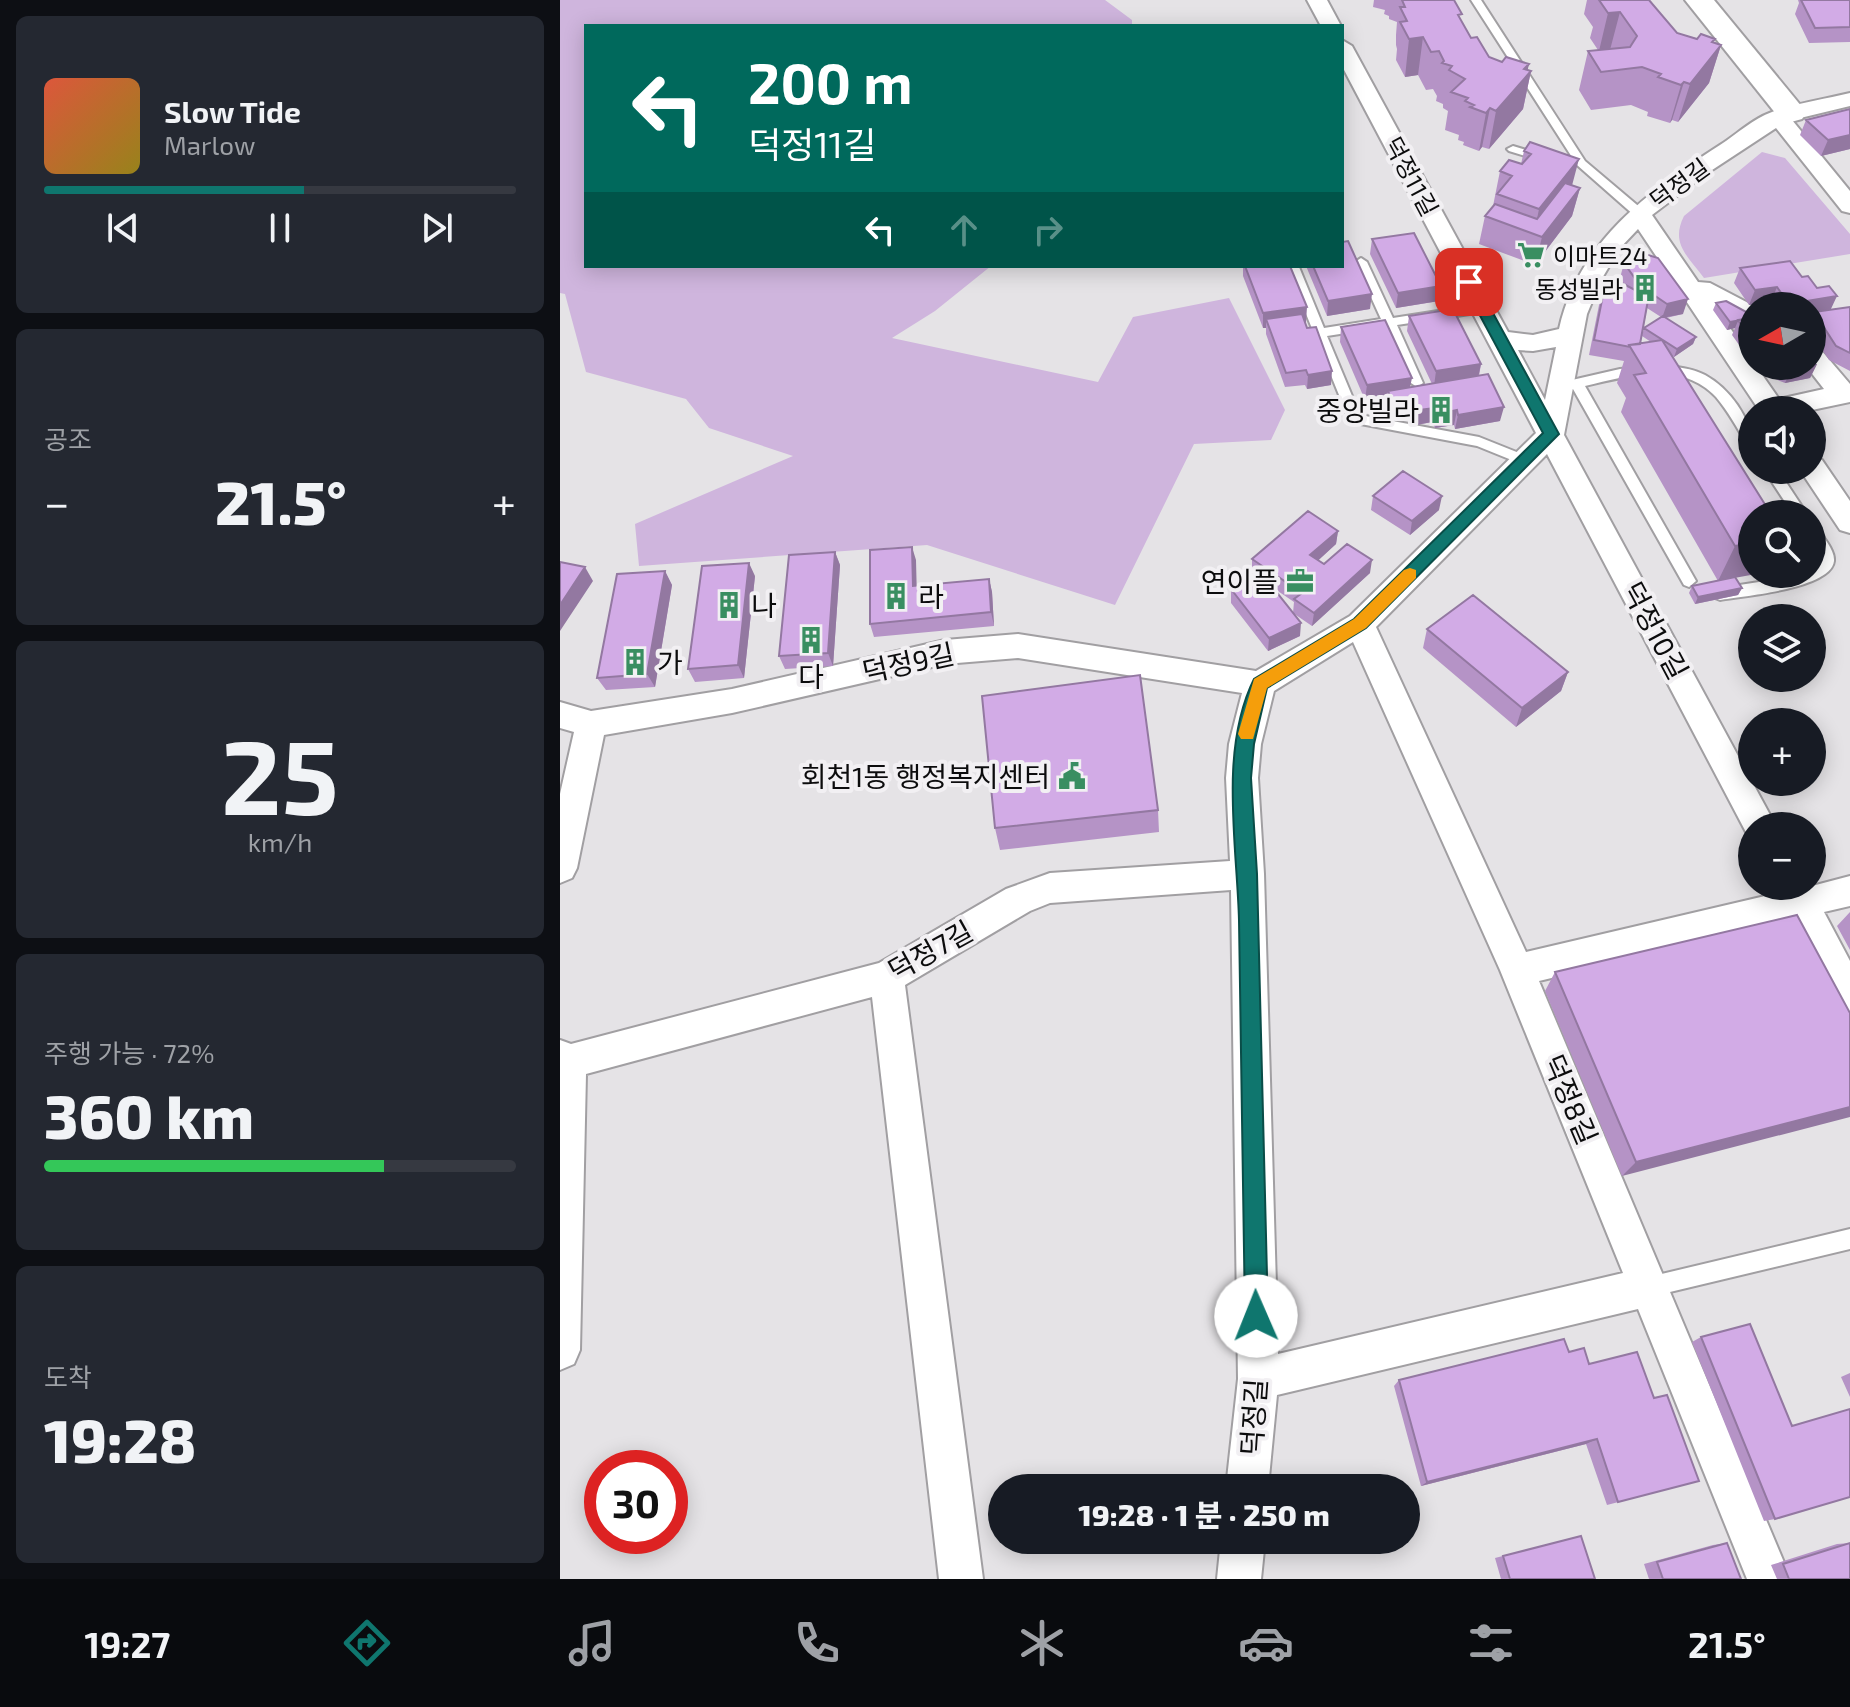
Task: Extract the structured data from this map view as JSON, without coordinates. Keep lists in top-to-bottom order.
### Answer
{
  "streets": {
    "street": [
      "덕정11길",
      "덕정길",
      "덕정10길",
      "덕정9길",
      "덕정7길",
      "덕정8길"
    ]
  },
  "crossings": [
    ["덕정11길", "덕정길"],
    ["덕정11길", "덕정10길"],
    ["덕정길", "덕정10길"],
    ["덕정길", "덕정9길"],
    ["덕정길", "덕정7길"]
  ],
  "places": {
    "supermarket": ["이마트24"],
    "building": [
      "동성빌라",
      "중앙빌라",
      "라",
      "나",
      "다",
      "가"
    ],
    "office": ["연이플"],
    "public building": ["회천1동 행정복지센터"]
  },
  "north": "left",
  "page": {
    "turn": ["200 m", "덕정11길"],
    "song": ["Slow Tide", "Marlow"],
    "map_buttons": ["+", "−"],
    "tile": [
      "공조",
      ["25", "km/h"],
      ["주행 가능 · 72%", "360 km"],
      ["도착", "19:28"]
    ],
    "heat": ["−", "21.5°", "+"],
    "limit": "30",
    "trip": "19:28 · 1 분 · 250 m",
    "tabs": ["19:27", "21.5°"]
  }
}
